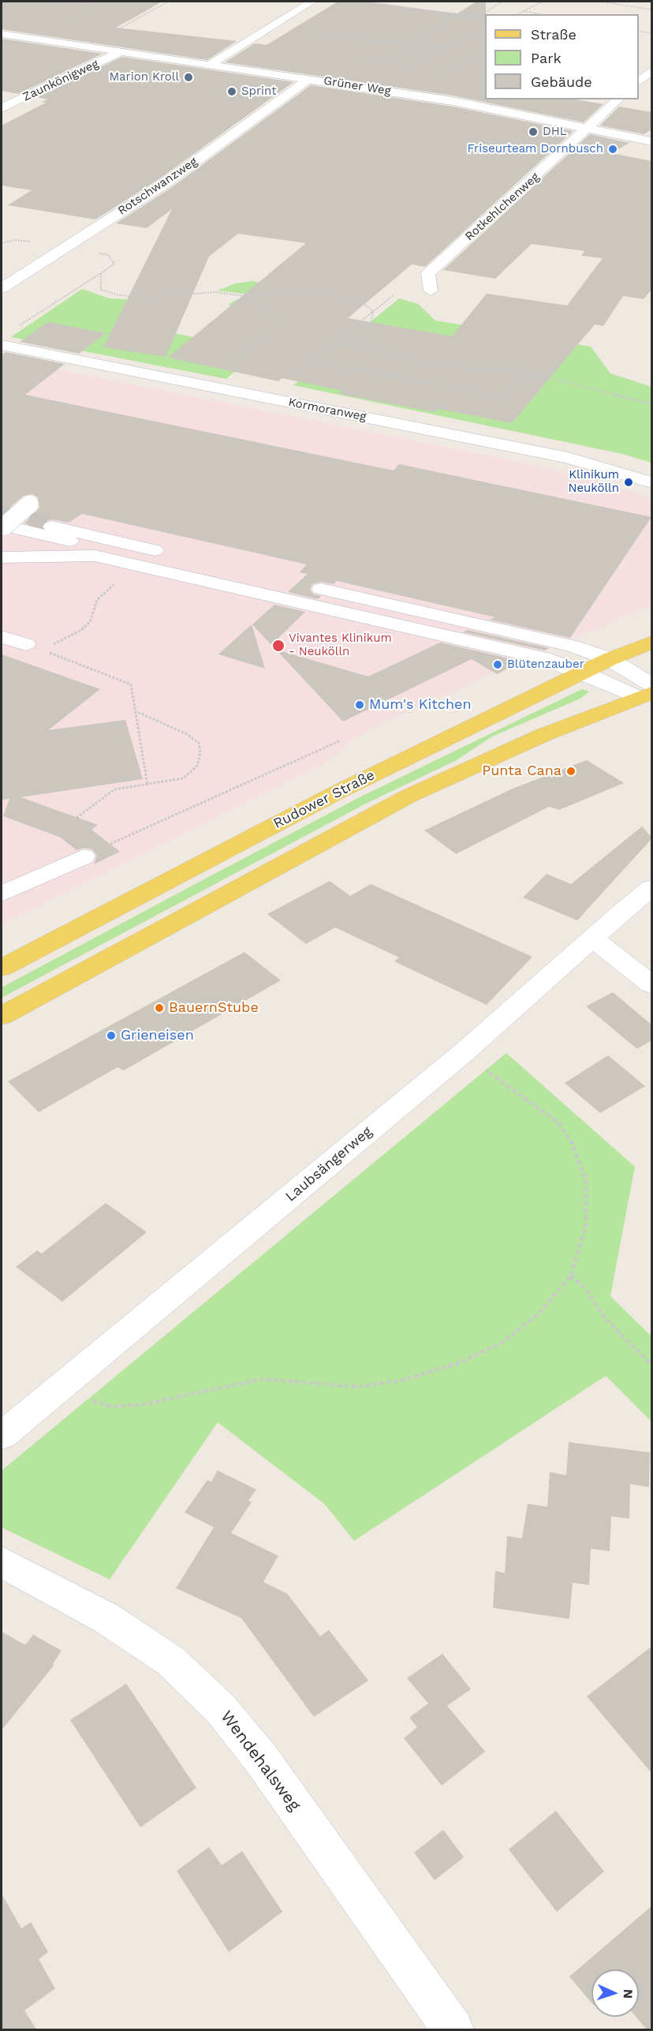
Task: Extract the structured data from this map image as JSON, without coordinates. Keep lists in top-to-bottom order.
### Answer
{
  "streets": {
    "main road": ["Rudower Straße"],
    "street": [
      "Zaunkönigweg",
      "Grüner Weg",
      "Rotschwanzweg",
      "Rotkehlchenweg",
      "Kormoranweg",
      "Laubsängerweg",
      "Wendehalsweg"
    ]
  },
  "crossings": [
    ["Zaunkönigweg", "Grüner Weg"],
    ["Grüner Weg", "Rotschwanzweg"],
    ["Grüner Weg", "Rotkehlchenweg"]
  ],
  "places": [
    "Marion Kroll",
    "Sprint",
    "DHL",
    "Friseurteam Dornbusch",
    "Klinikum Neukölln",
    "Vivantes Klinikum - Neukölln",
    "Blütenzauber",
    "Mum's Kitchen",
    "Punta Cana",
    "BauernStube",
    "Grieneisen"
  ],
  "legend": ["Straße", "Park", "Gebäude"],
  "north": "right"
}
